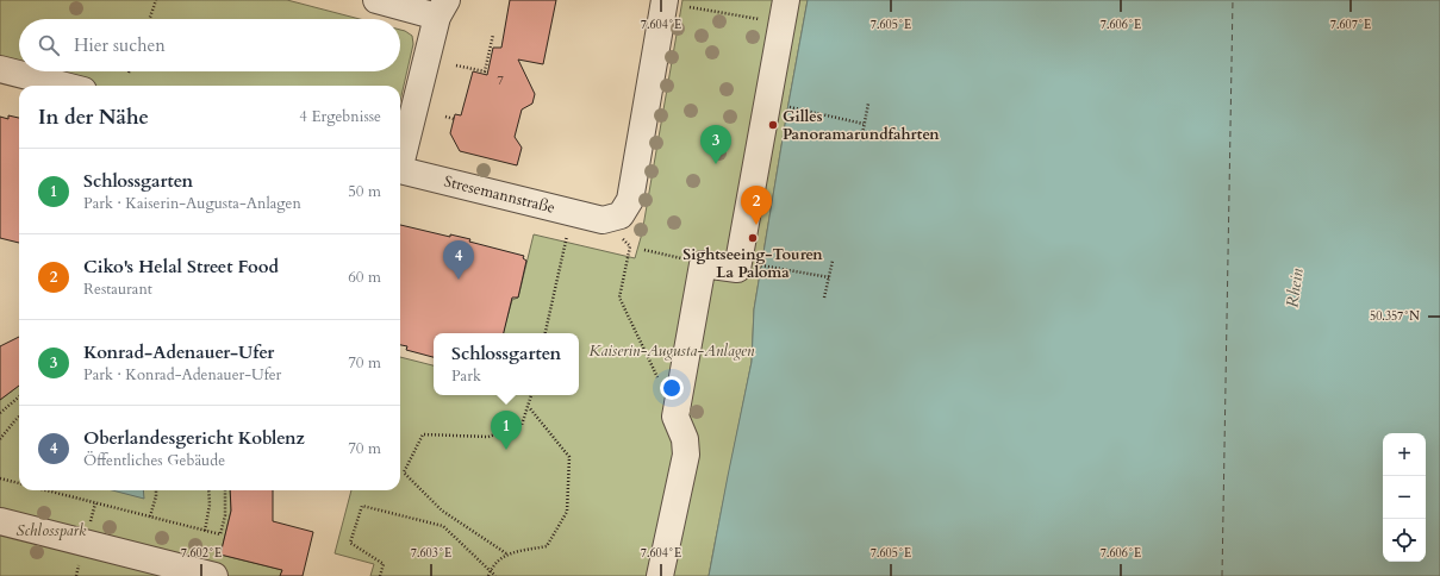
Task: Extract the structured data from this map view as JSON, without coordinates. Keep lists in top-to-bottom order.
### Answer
{
  "streets": {
    "street": ["Stresemannstraße"]
  },
  "water": ["Rhein"],
  "parks": ["Kaiserin-Augusta-Anlagen", "Schlosspark"],
  "places": ["Gilles Panoramarundfahrten", "Sightseeing-Touren La Paloma"],
  "house_numbers": ["7"],
  "page": {
    "search": "Hier suchen",
    "heading": ["In der Nähe", "4 Ergebnisse"],
    "pins": [
      "3",
      "2",
      "4",
      "1"
    ],
    "list": [
      {
        "mark": "1",
        "name": "Schlossgarten",
        "note": "Park · Kaiserin-Augusta-Anlagen",
        "value": "50 m"
      },
      {
        "mark": "2",
        "name": "Ciko's Helal Street Food",
        "note": "Restaurant",
        "value": "60 m"
      },
      {
        "mark": "3",
        "name": "Konrad-Adenauer-Ufer",
        "note": "Park · Konrad-Adenauer-Ufer",
        "value": "70 m"
      },
      {
        "mark": "4",
        "name": "Oberlandesgericht Koblenz",
        "note": "Öffentliches Gebäude",
        "value": "70 m"
      }
    ],
    "popup": ["Schlossgarten", "Park"],
    "map_buttons": ["+", "−"]
  },
  "coordinates": [
    "7.604°E",
    "7.605°E",
    "7.606°E",
    "7.607°E",
    "50.357°N",
    "7.602°E",
    "7.603°E"
  ]
}
